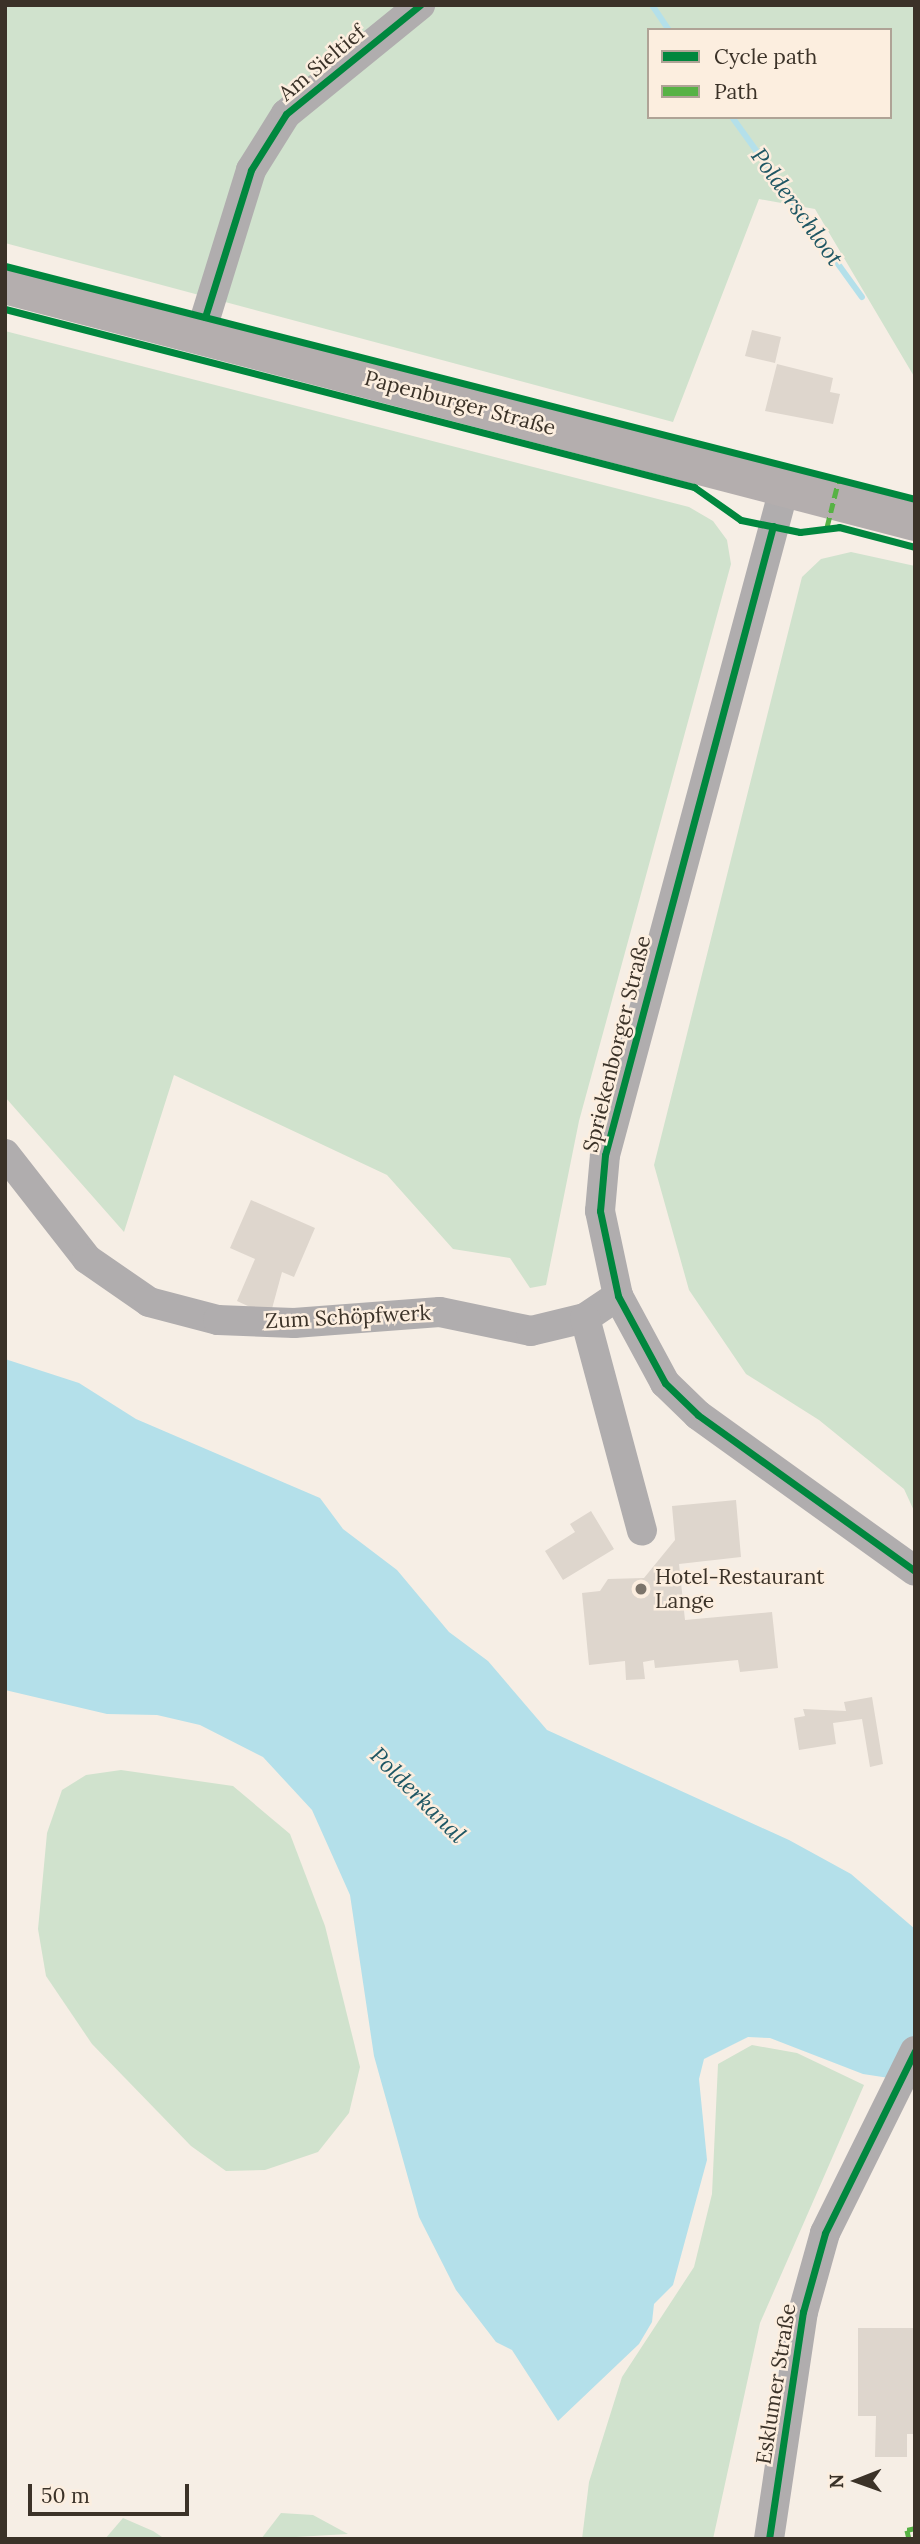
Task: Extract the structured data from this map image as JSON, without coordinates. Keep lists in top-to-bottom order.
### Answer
{
  "streets": {
    "main road": ["Papenburger Straße"],
    "street": [
      "Am Sieltief",
      "Spriekenborger Straße",
      "Zum Schöpfwerk",
      "Esklumer Straße"
    ]
  },
  "crossings": [
    ["Am Sieltief", "Papenburger Straße"],
    ["Papenburger Straße", "Spriekenborger Straße"],
    ["Spriekenborger Straße", "Zum Schöpfwerk"]
  ],
  "water": ["Polderschloot", "Polderkanal"],
  "places": ["Hotel-Restaurant Lange"],
  "legend": ["Cycle path", "Path"],
  "scale_bar": "50 m",
  "north": "left"
}
